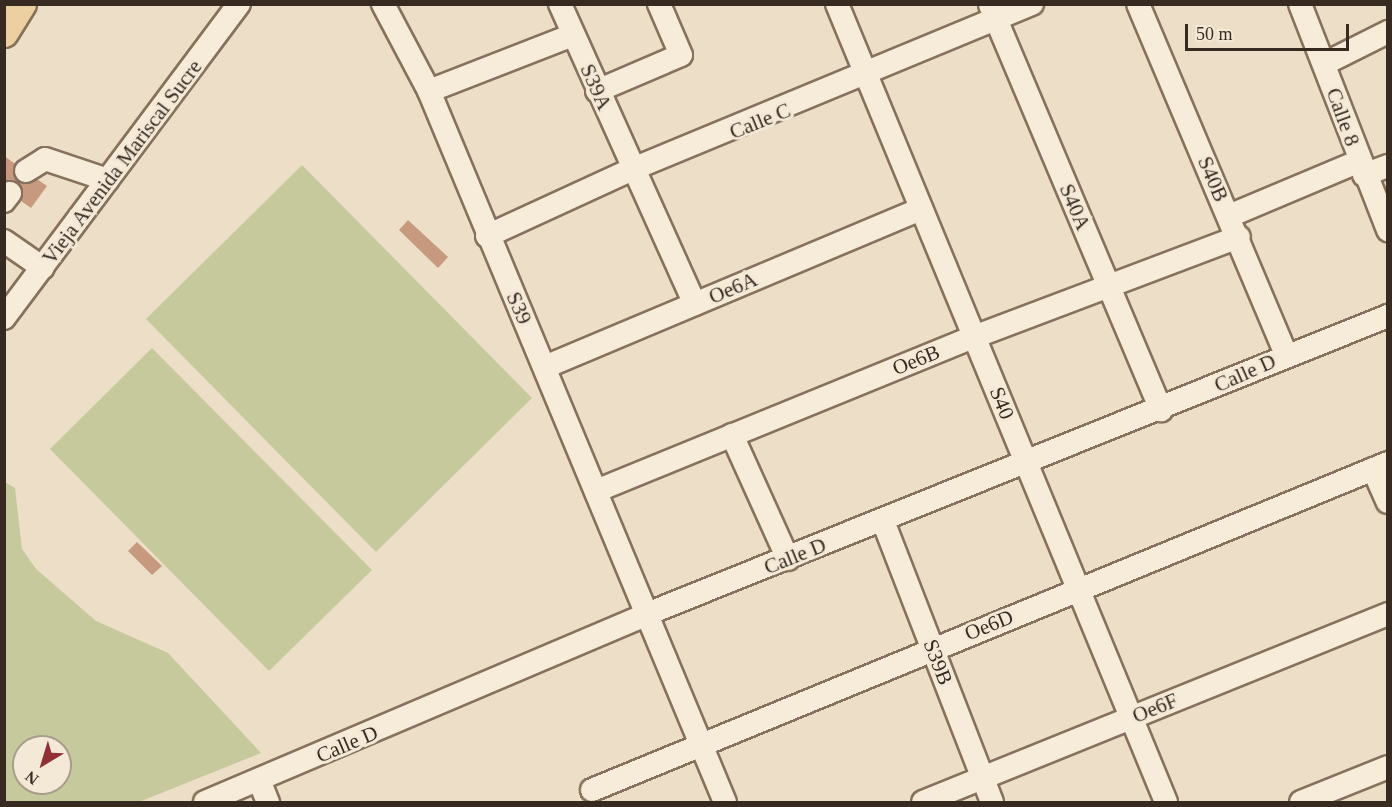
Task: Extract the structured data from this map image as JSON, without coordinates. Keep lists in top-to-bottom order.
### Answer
{
  "streets": {
    "street": [
      "S39A",
      "Calle 8",
      "Calle C",
      "Vieja Avenida Mariscal Sucre",
      "S40B",
      "S40A",
      "Oe6A",
      "S39",
      "Oe6B",
      "Calle D",
      "S40",
      "Oe6D",
      "S39B",
      "Oe6F"
    ]
  },
  "crossings": [
    ["S39A", "Calle C"],
    ["S39A", "Oe6A"],
    ["Calle C", "S40A"],
    ["Calle C", "S39"],
    ["Calle C", "S40"],
    ["S40B", "Oe6B"],
    ["S40B", "Calle D"],
    ["S40A", "Oe6B"],
    ["S40A", "Calle D"],
    ["Oe6A", "S39"],
    ["Oe6A", "S40"],
    ["S39", "Oe6B"],
    ["S39", "Calle D"],
    ["S39", "Oe6D"],
    ["Oe6B", "S40"],
    ["Calle D", "S40"],
    ["Calle D", "S39B"],
    ["S40", "Oe6D"],
    ["S40", "Oe6F"],
    ["Oe6D", "S39B"],
    ["S39B", "Oe6F"]
  ],
  "scale_bar": "50 m",
  "north": "bottom left"
}
